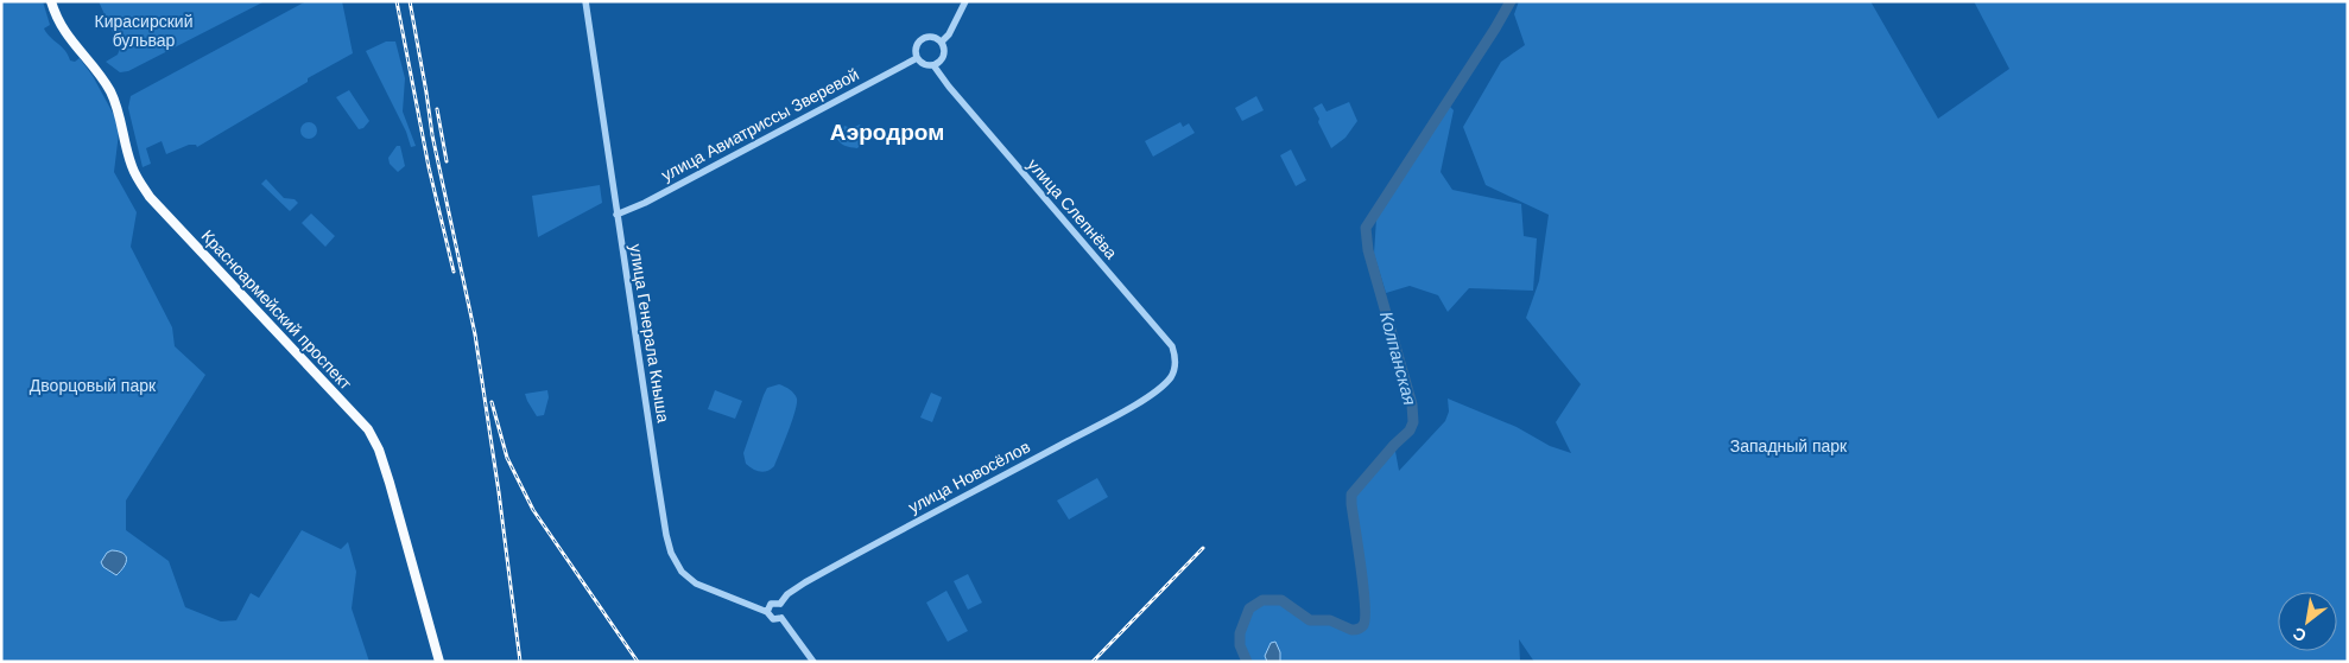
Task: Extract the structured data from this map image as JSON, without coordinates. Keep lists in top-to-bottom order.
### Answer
{
  "streets": {
    "main road": ["Красноармейский проспект"],
    "street": [
      "улица Авиатриссы Зверевой",
      "улица Слепнёва",
      "улица Генерала Кныша",
      "улица Новосёлов"
    ]
  },
  "crossings": [
    ["улица Авиатриссы Зверевой", "улица Слепнёва"],
    ["улица Авиатриссы Зверевой", "улица Генерала Кныша"],
    ["улица Слепнёва", "улица Новосёлов"],
    ["улица Генерала Кныша", "улица Новосёлов"]
  ],
  "districts": ["Аэродром"],
  "water": ["Колпанская"],
  "parks": ["Кирасирский бульвар", "Дворцовый парк", "Западный парк"],
  "north": "bottom left"
}
